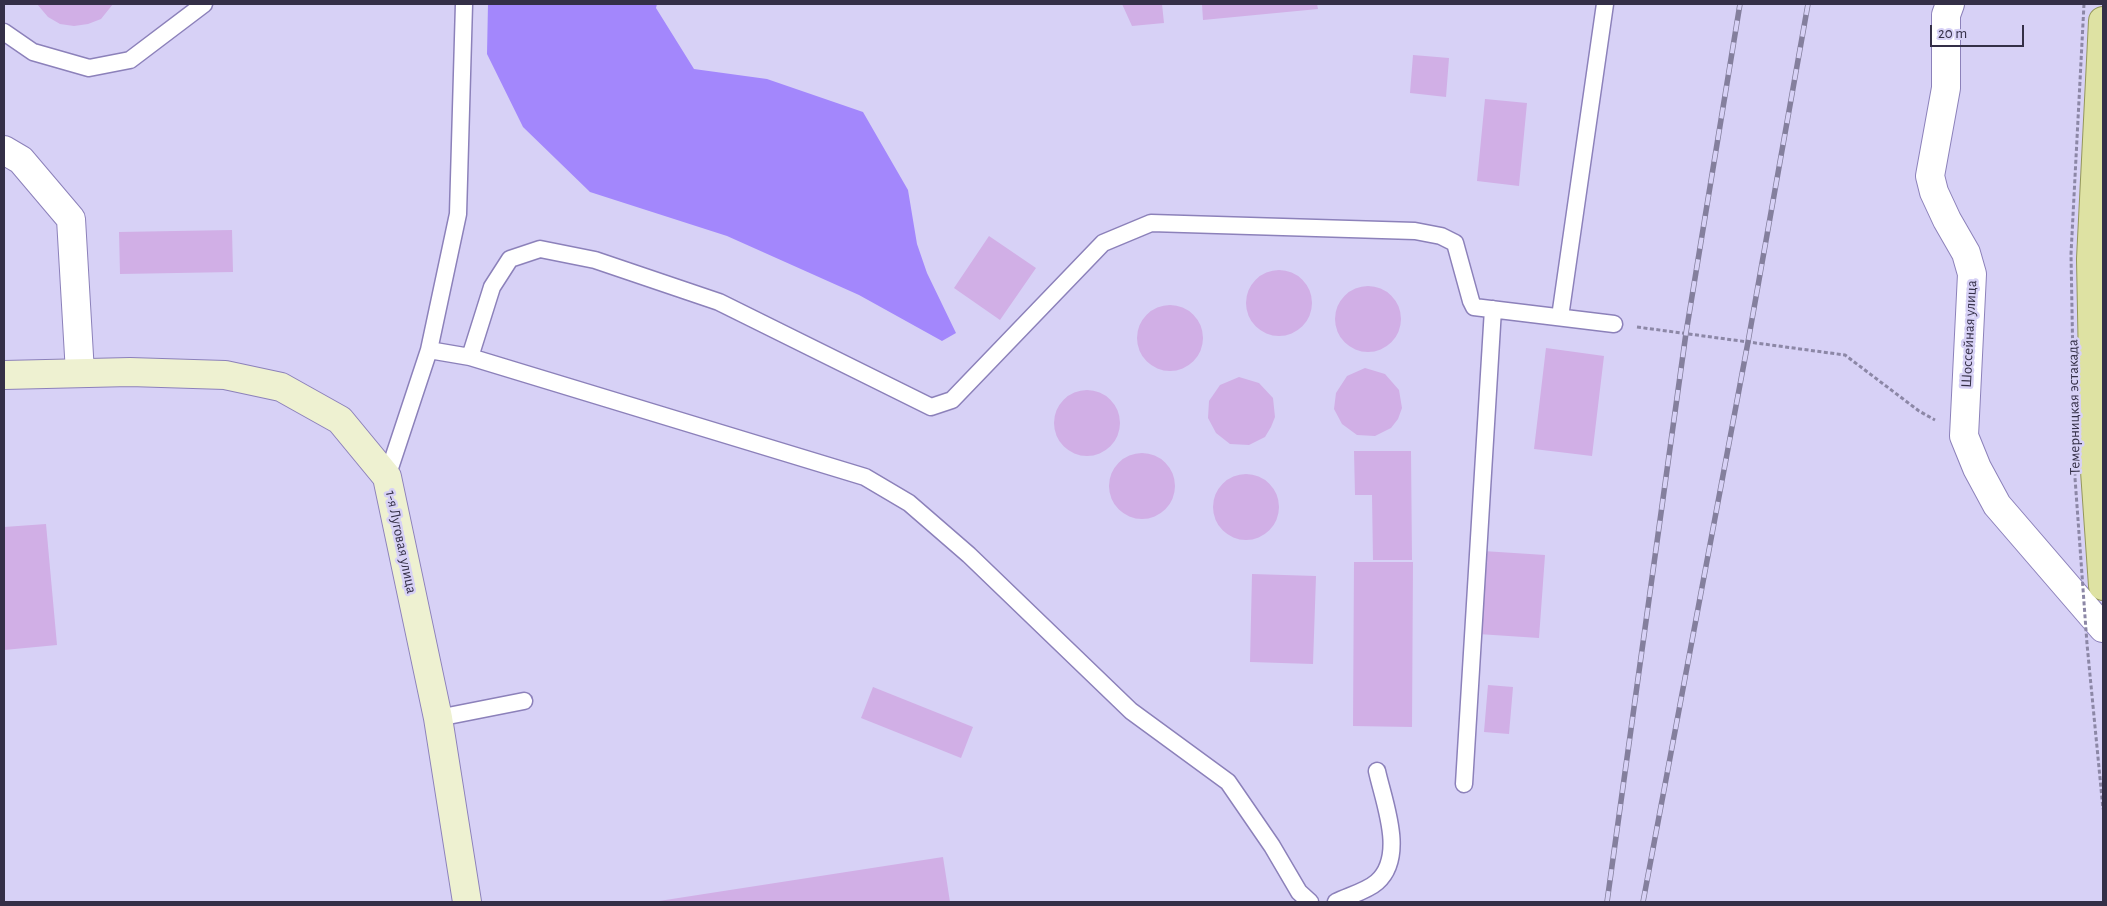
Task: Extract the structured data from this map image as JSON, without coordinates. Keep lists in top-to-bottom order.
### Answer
{
  "streets": {
    "main road": ["Темерницкая эстакада", "1-я Луговая улица"],
    "street": ["Шоссейная улица"]
  },
  "scale_bar": "20 m"
}
